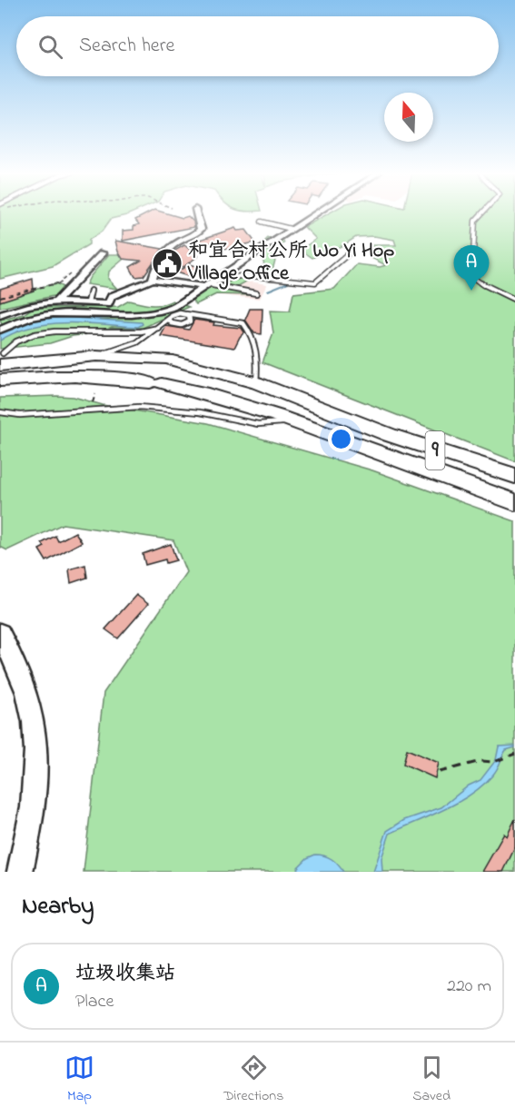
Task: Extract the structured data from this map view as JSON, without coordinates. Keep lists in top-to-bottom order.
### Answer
{
  "streets": {
    "highway": ["9"]
  },
  "places": {
    "public building": ["和宜合村公所 Wo Yi Hop Village Office"]
  },
  "north": "top",
  "page": {
    "search": "Search here",
    "pins": "A",
    "heading": "Nearby",
    "list": [
      {
        "mark": "A",
        "name": "垃圾收集站",
        "note": "Place",
        "value": "220 m"
      }
    ],
    "nav": ["Map", "Directions", "Saved"]
  }
}
